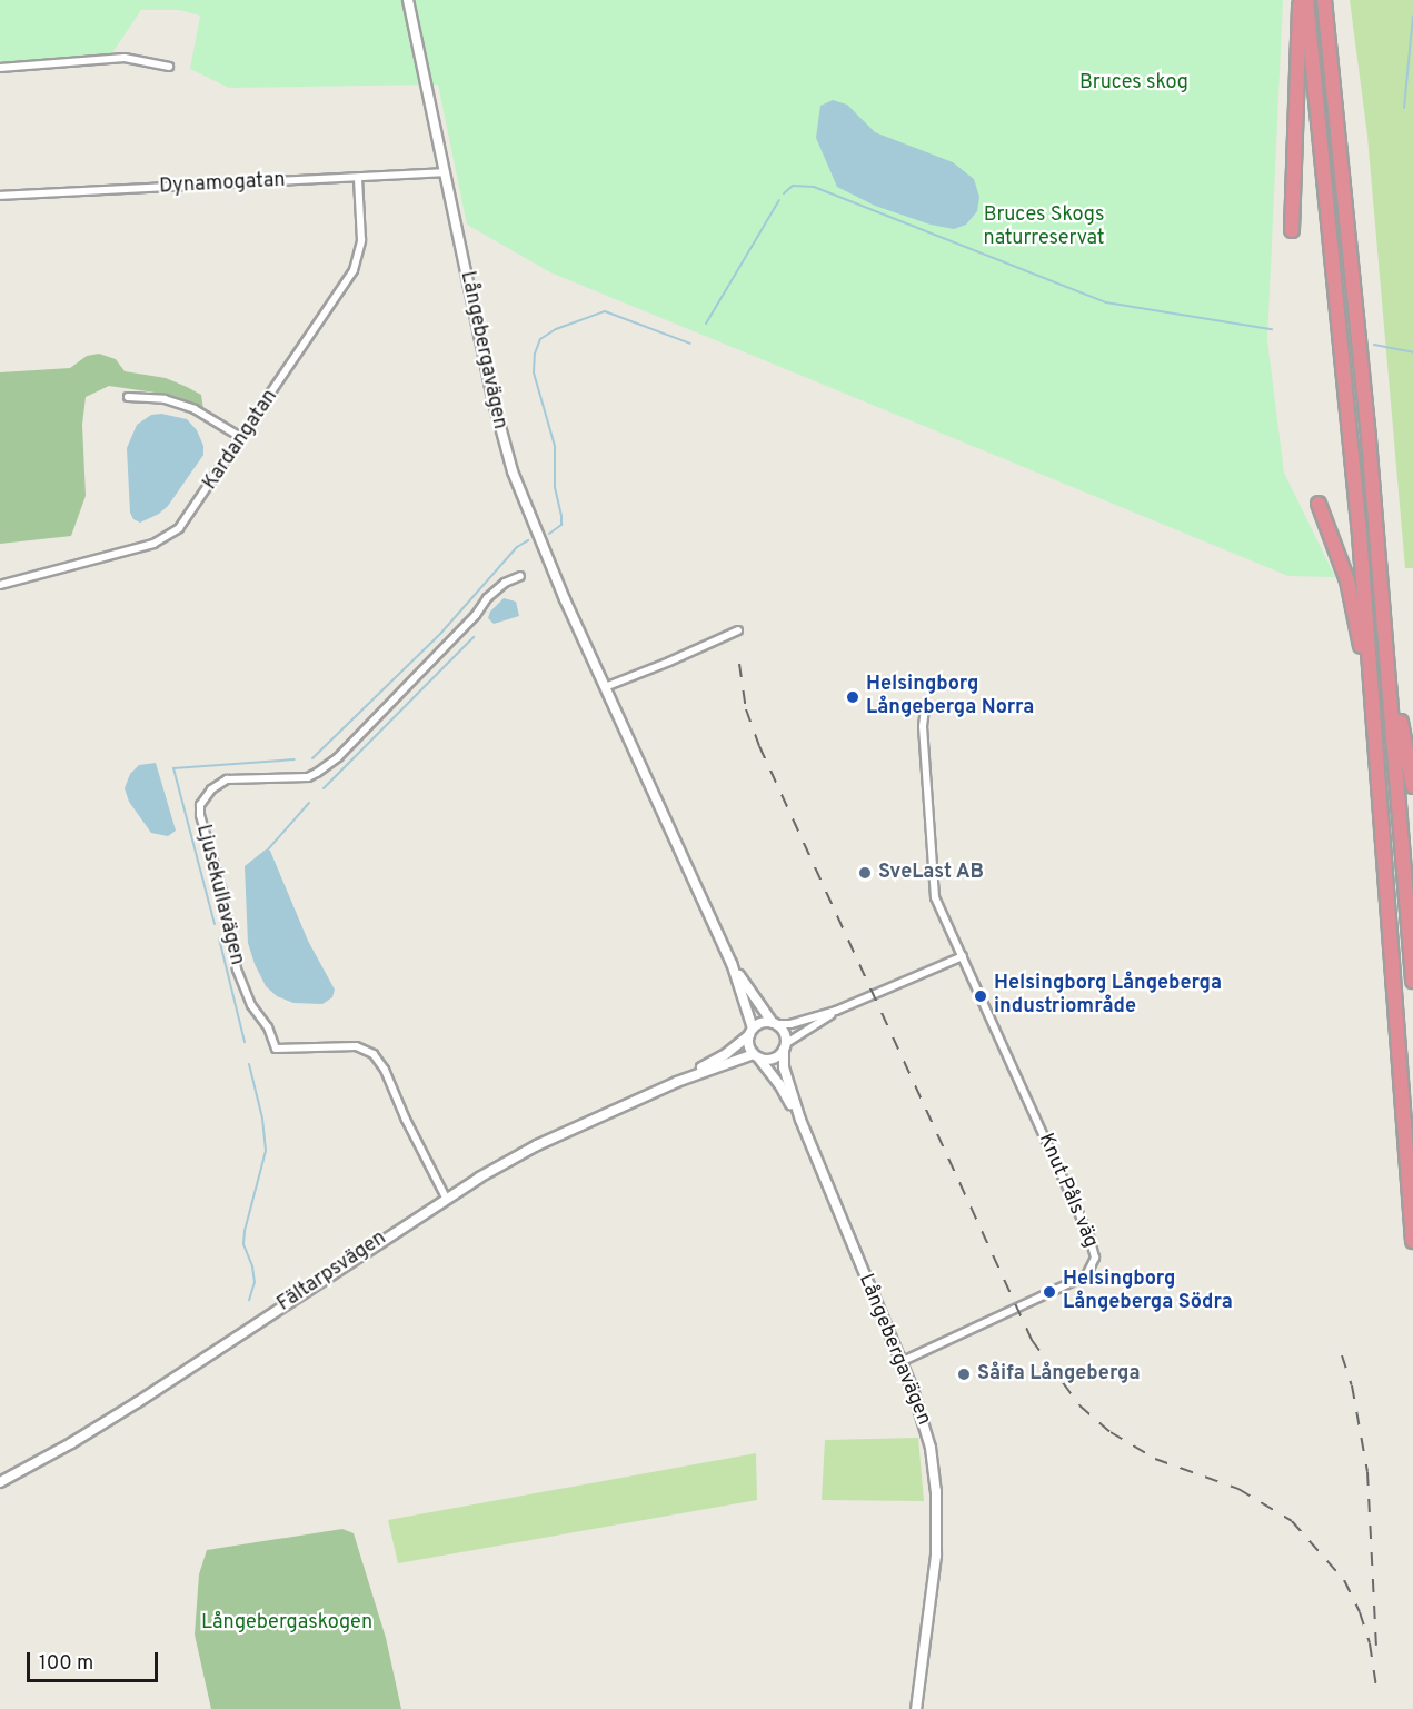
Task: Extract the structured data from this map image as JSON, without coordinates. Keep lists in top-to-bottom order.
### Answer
{
  "streets": {
    "street": [
      "Dynamogatan",
      "Långebergavägen",
      "Kardangatan",
      "Ljusekullavägen",
      "Knut Påls väg",
      "Fältarpsvägen"
    ]
  },
  "crossings": [
    ["Dynamogatan", "Långebergavägen"],
    ["Dynamogatan", "Kardangatan"],
    ["Långebergavägen", "Knut Påls väg"],
    ["Långebergavägen", "Fältarpsvägen"],
    ["Ljusekullavägen", "Fältarpsvägen"]
  ],
  "parks": ["Bruces skog", "Bruces Skogs naturreservat", "Långebergaskogen"],
  "places": [
    "Helsingborg Långeberga Norra",
    "SveLast AB",
    "Helsingborg Långeberga industriområde",
    "Helsingborg Långeberga Södra",
    "Såifa Långeberga"
  ],
  "scale_bar": "100 m"
}
